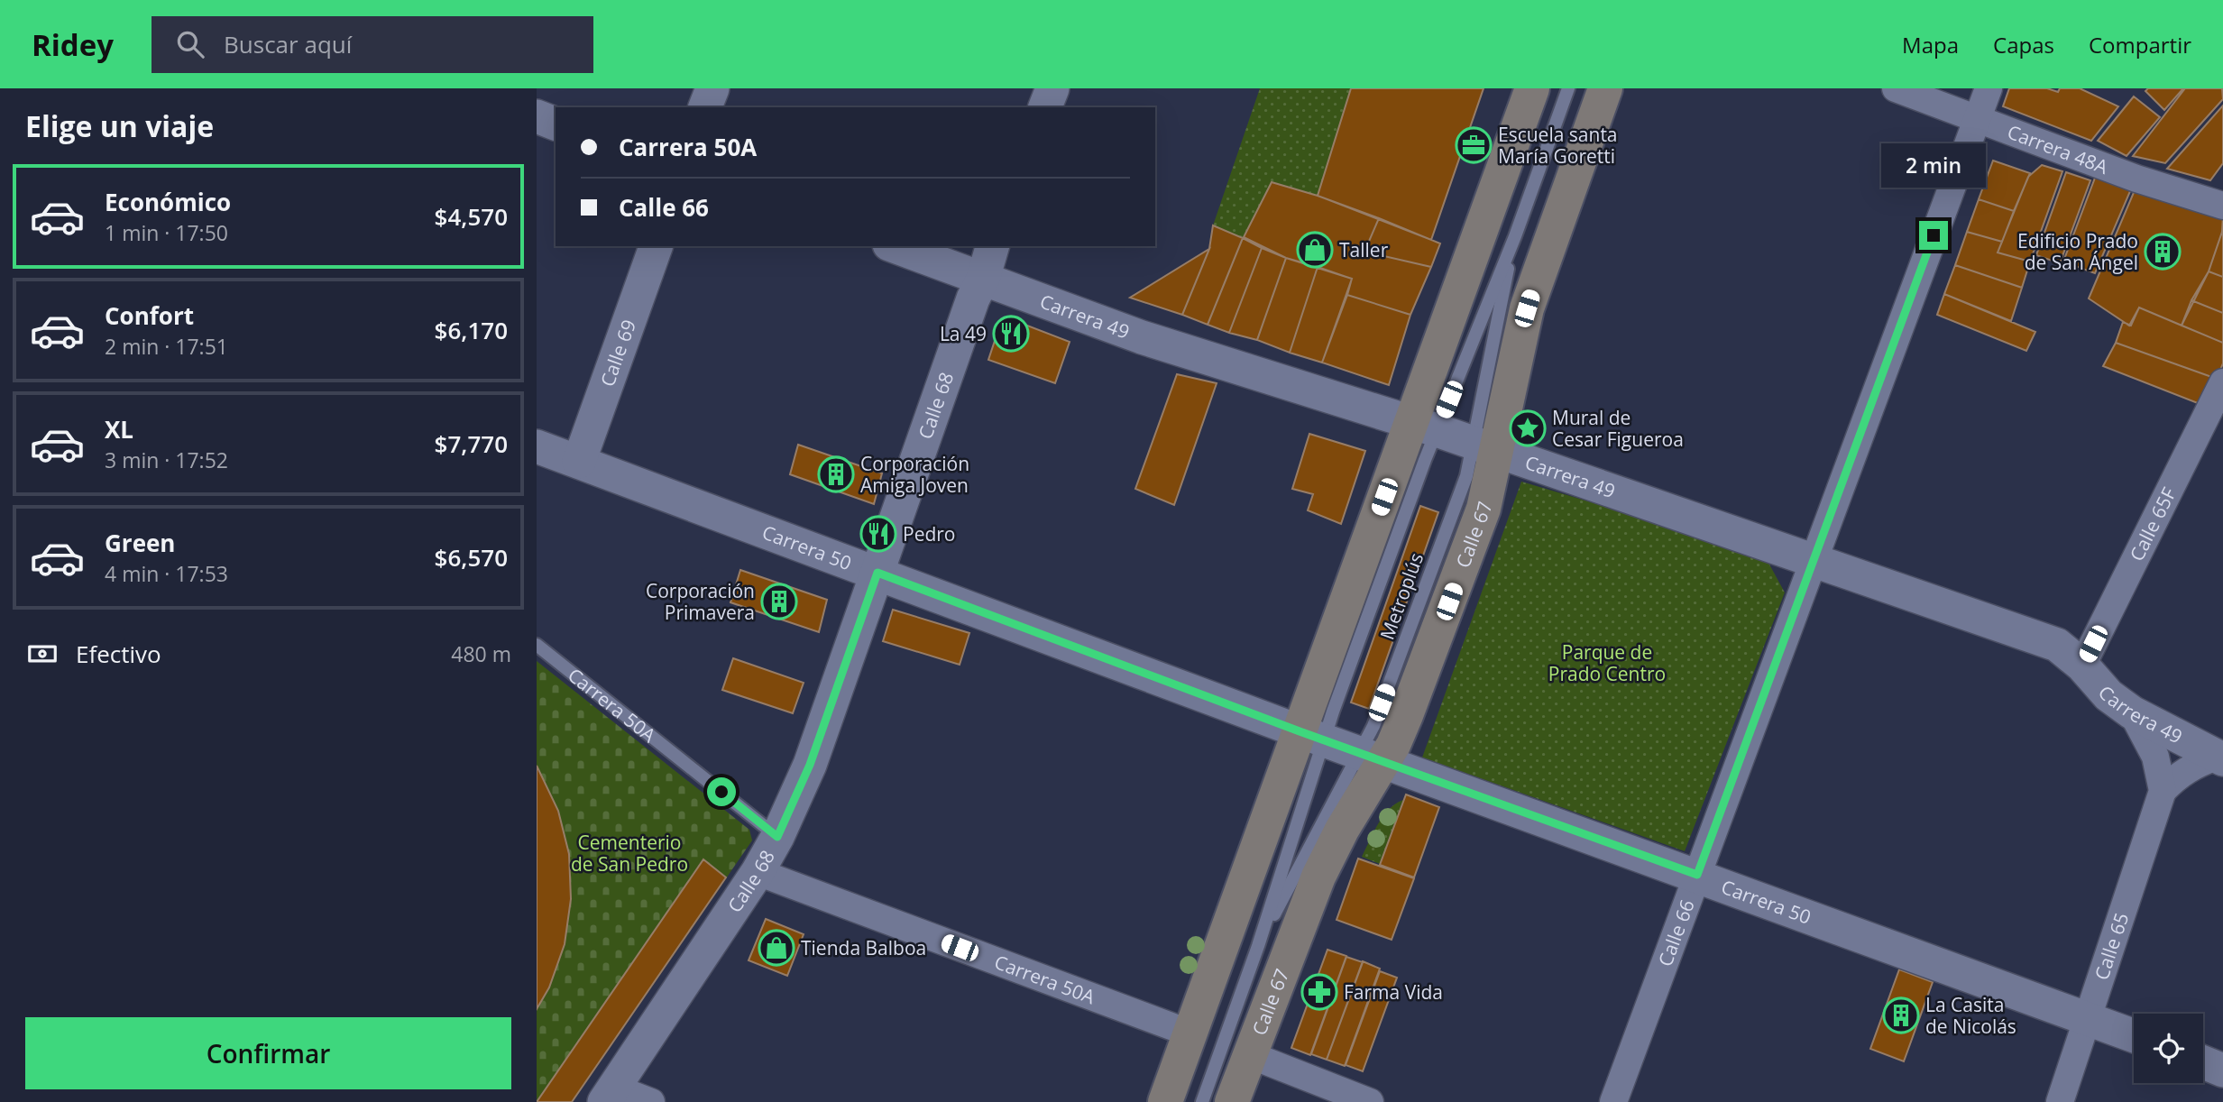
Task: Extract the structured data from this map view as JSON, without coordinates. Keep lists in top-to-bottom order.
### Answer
{
  "streets": {
    "main road": ["Calle 67"],
    "street": [
      "Carrera 48A",
      "Carrera 49",
      "Calle 69",
      "Calle 68",
      "Calle 65F",
      "Carrera 50",
      "Carrera 50A",
      "Calle 66",
      "Calle 65"
    ]
  },
  "crossings": [
    ["Carrera 48A", "Calle 66"],
    ["Carrera 49", "Calle 68"],
    ["Carrera 49", "Calle 65F"],
    ["Carrera 49", "Calle 67"],
    ["Carrera 49", "Calle 66"],
    ["Carrera 49", "Calle 65"],
    ["Calle 69", "Carrera 50"],
    ["Calle 68", "Carrera 50"],
    ["Calle 68", "Carrera 50A"],
    ["Calle 67", "Carrera 50"],
    ["Carrera 50", "Calle 66"],
    ["Carrera 50", "Calle 65"]
  ],
  "parks": ["Parque de Prado Centro", "Cementerio de San Pedro"],
  "places": {
    "office": ["Escuela santa María Goretti"],
    "shop": ["Taller", "Tienda Balboa"],
    "building": [
      "Edificio Prado de San Ángel",
      "Corporación Amiga Joven",
      "Corporación Primavera",
      "La Casita de Nicolás"
    ],
    "restaurant": ["La 49", "Pedro"],
    "place": ["Mural de Cesar Figueroa"],
    "pharmacy": ["Farma Vida"]
  },
  "page": {
    "header": "Ridey",
    "search": "Buscar aquí",
    "nav": ["Mapa", "Capas", "Compartir"],
    "heading": "Elige un viaje",
    "banner": ["Carrera 50A", "Calle 66"],
    "bubble": "2 min",
    "list": [
      {
        "name": "Económico",
        "note": "1 min · 17:50",
        "value": "$4,570"
      },
      {
        "name": "Confort",
        "note": "2 min · 17:51",
        "value": "$6,170"
      },
      {
        "name": "XL",
        "note": "3 min · 17:52",
        "value": "$7,770"
      },
      {
        "name": "Green",
        "note": "4 min · 17:53",
        "value": "$6,570"
      }
    ],
    "pay": ["Efectivo", "480 m"],
    "buttons": "Confirmar"
  }
}
